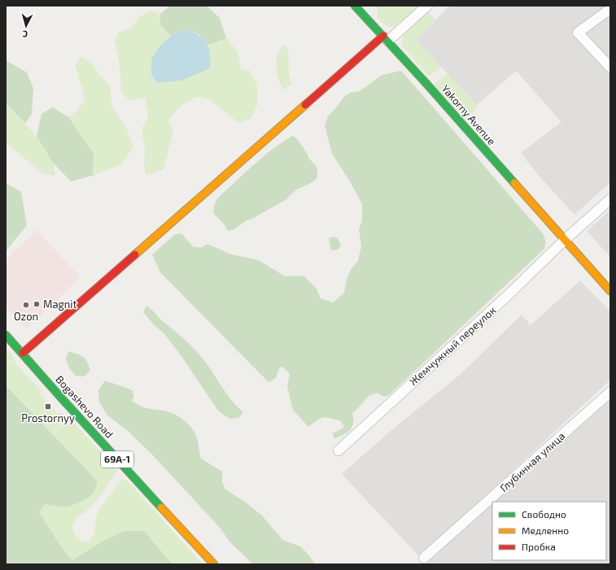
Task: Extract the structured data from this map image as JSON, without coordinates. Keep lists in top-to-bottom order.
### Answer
{
  "streets": {
    "street": [
      "Yakorny Avenue",
      "Жемчужный переулок",
      "Bogashevo Road",
      "69А-1",
      "Глубинная улица"
    ]
  },
  "crossings": [
    ["Yakorny Avenue", "Жемчужный переулок"]
  ],
  "places": {
    "other": ["Magnit", "Ozon"],
    "transit": ["Prostornyy"]
  },
  "legend": ["Свободно", "Медленно", "Пробка"],
  "north": "bottom"
}
